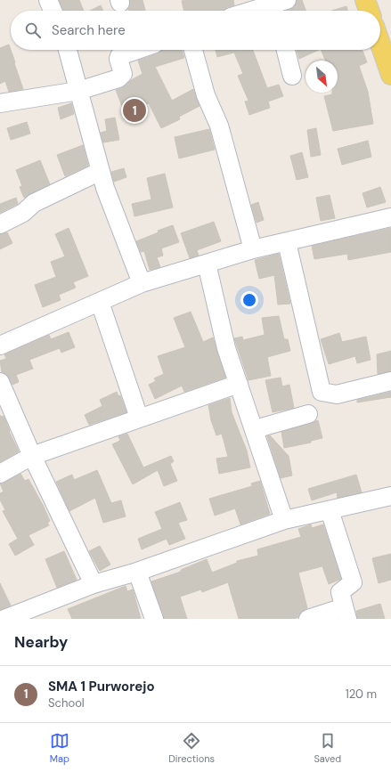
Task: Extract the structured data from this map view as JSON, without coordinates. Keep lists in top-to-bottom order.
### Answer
{
  "north": "bottom right",
  "page": {
    "search": "Search here",
    "pins": "1",
    "heading": "Nearby",
    "list": [
      {
        "mark": "1",
        "name": "SMA 1 Purworejo",
        "note": "School",
        "value": "120 m"
      }
    ],
    "nav": ["Map", "Directions", "Saved"]
  }
}
